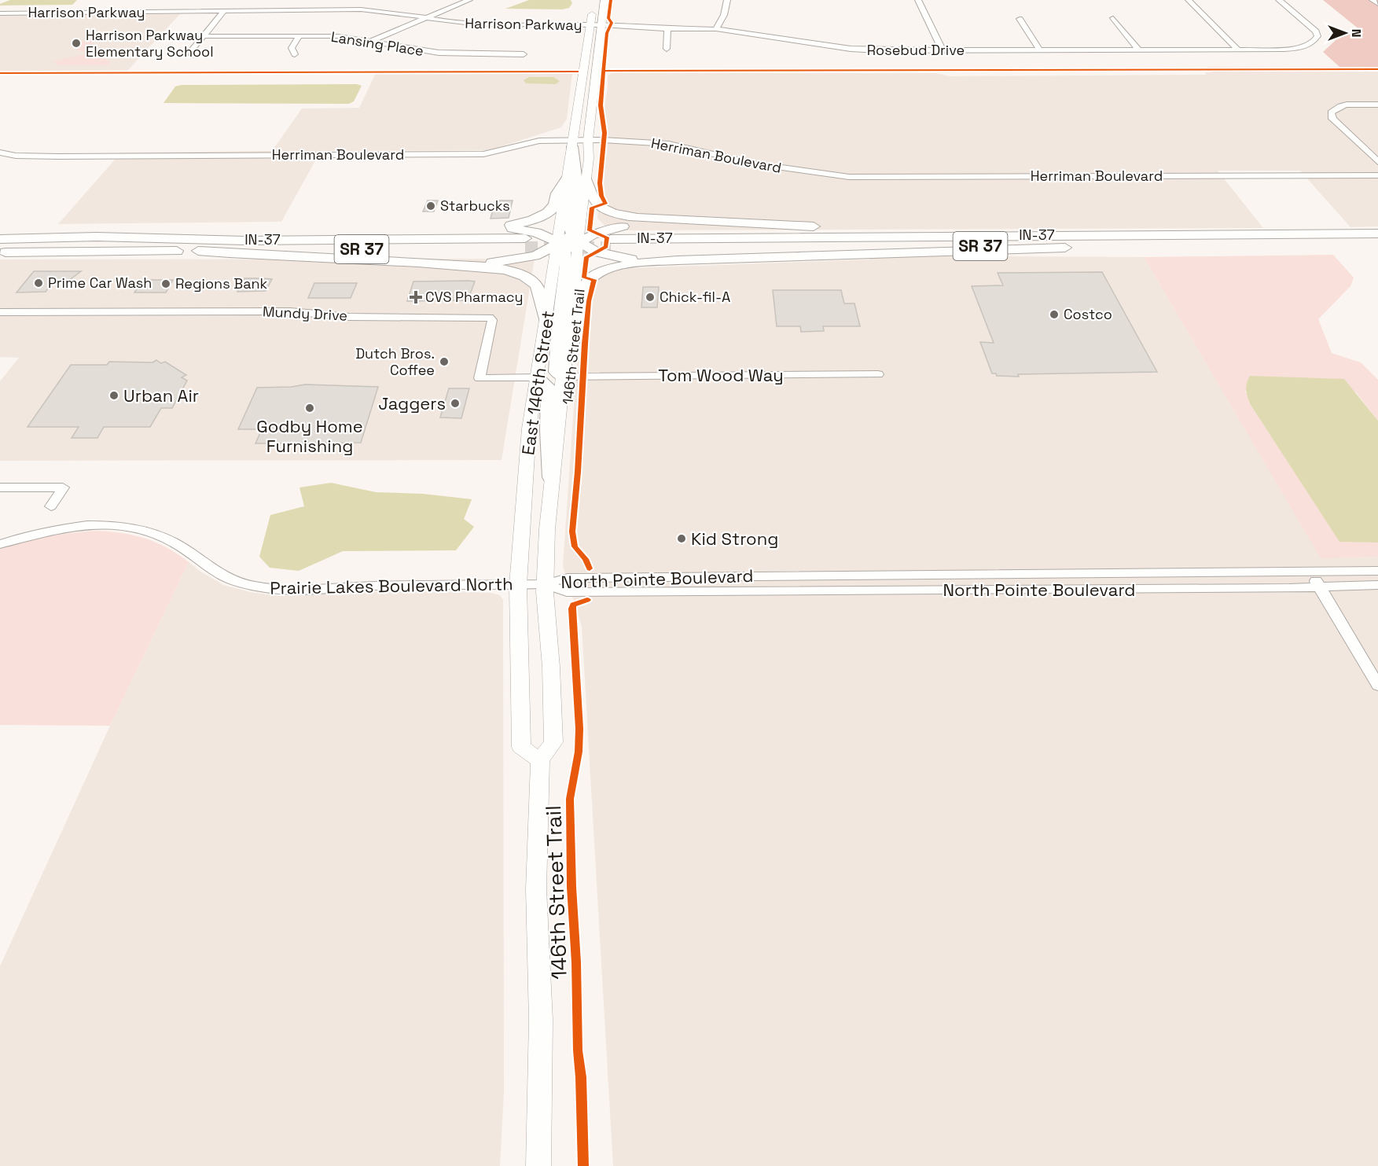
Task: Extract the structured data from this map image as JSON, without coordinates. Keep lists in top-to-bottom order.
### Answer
{
  "streets": {
    "highway": ["IN-37", "SR 37"],
    "main road": ["East 146th Street"],
    "street": [
      "Harrison Parkway",
      "Lansing Place",
      "Rosebud Drive",
      "Herriman Boulevard",
      "Mundy Drive",
      "Tom Wood Way",
      "North Pointe Boulevard",
      "Prairie Lakes Boulevard North"
    ],
    "cycle path": ["146th Street Trail"]
  },
  "crossings": [
    ["Harrison Parkway", "Rosebud Drive"],
    ["Harrison Parkway", "East 146th Street"],
    ["Rosebud Drive", "East 146th Street"],
    ["Herriman Boulevard", "East 146th Street"],
    ["Mundy Drive", "East 146th Street"],
    ["Tom Wood Way", "East 146th Street"],
    ["East 146th Street", "North Pointe Boulevard"],
    ["East 146th Street", "Prairie Lakes Boulevard North"],
    ["North Pointe Boulevard", "Prairie Lakes Boulevard North"]
  ],
  "places": {
    "other": [
      "Harrison Parkway Elementary School",
      "Starbucks",
      "Prime Car Wash",
      "Regions Bank",
      "Chick-fil-A",
      "Costco",
      "Dutch Bros. Coffee",
      "Urban Air",
      "Jaggers",
      "Godby Home Furnishing",
      "Kid Strong"
    ],
    "health": ["CVS Pharmacy"]
  },
  "north": "right"
}
